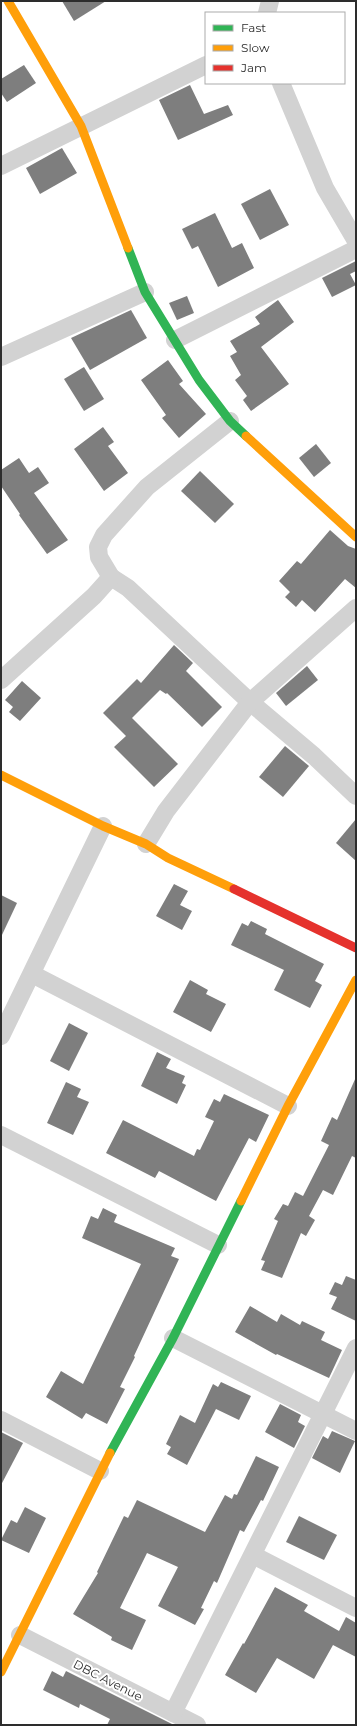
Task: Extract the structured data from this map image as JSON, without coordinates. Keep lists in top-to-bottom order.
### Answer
{
  "streets": {
    "street": ["DBC Avenue"]
  },
  "legend": ["Fast", "Slow", "Jam"]
}
